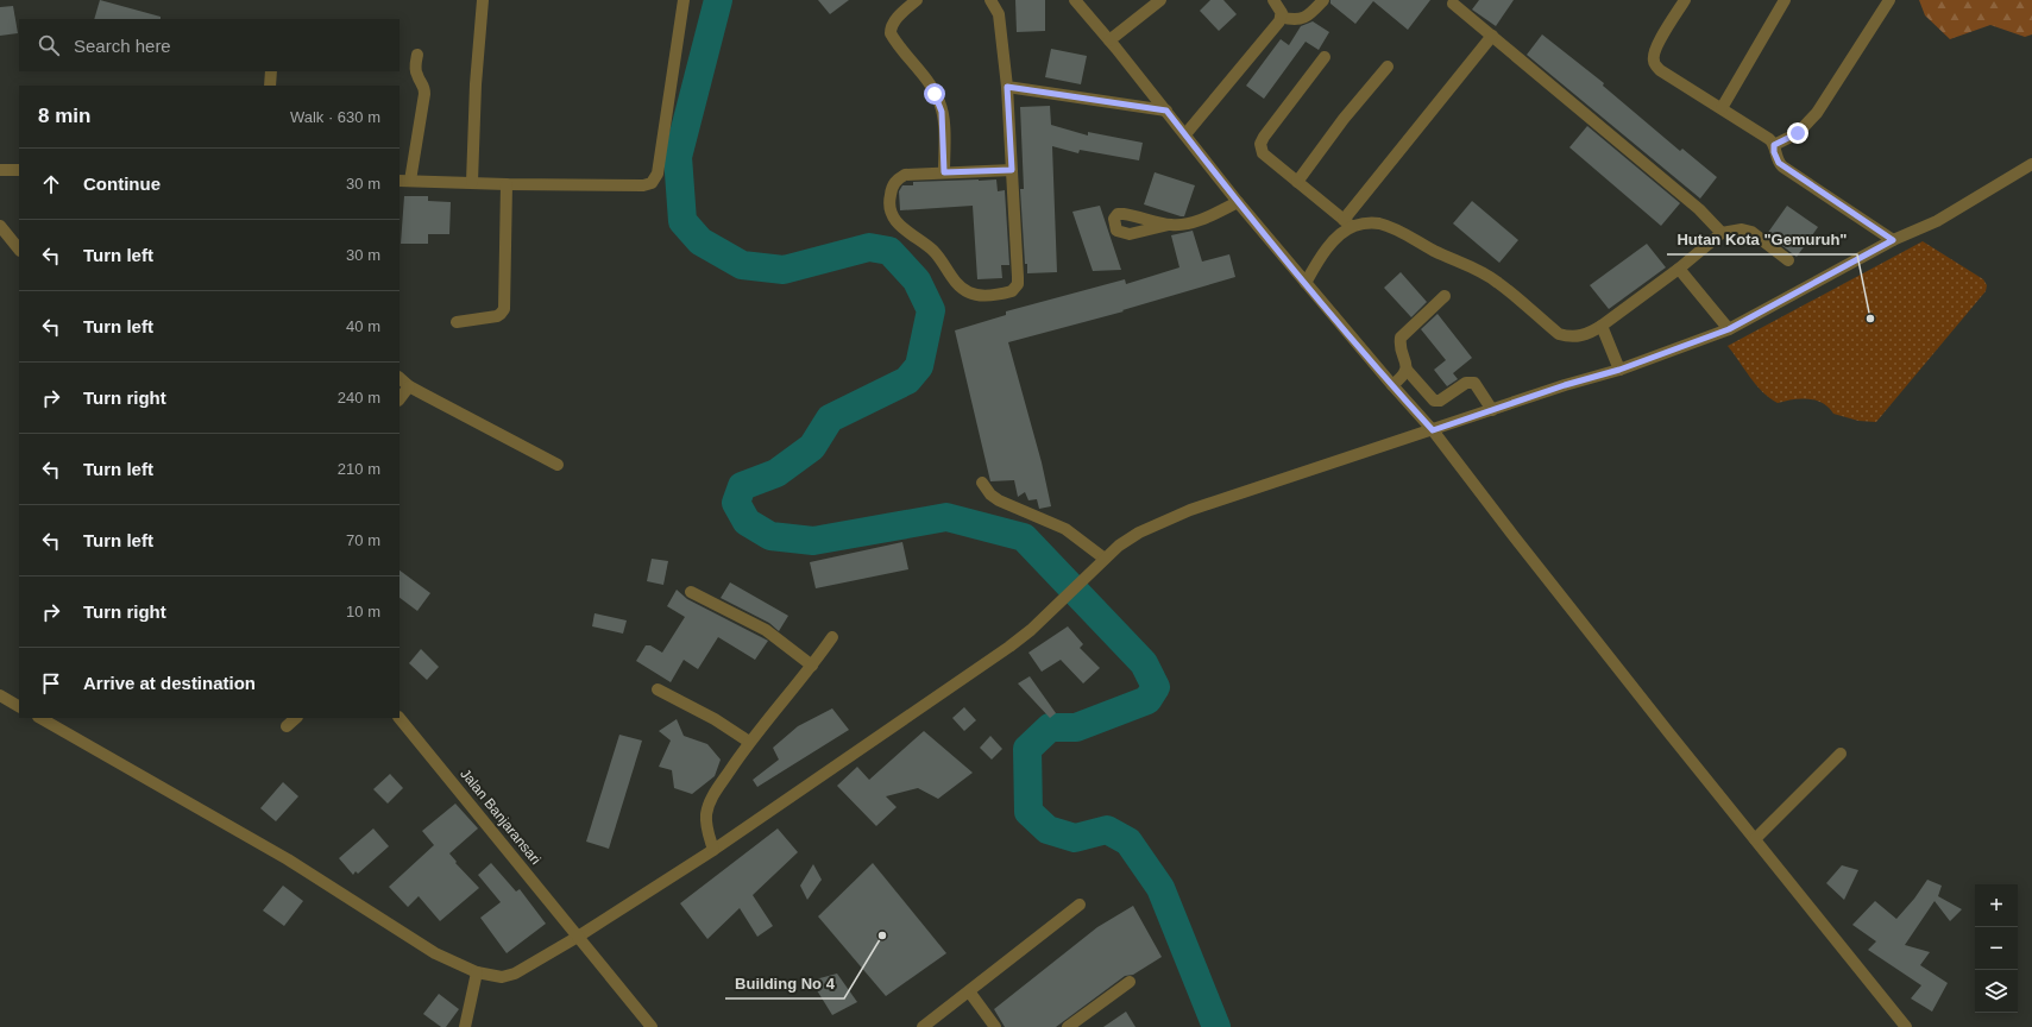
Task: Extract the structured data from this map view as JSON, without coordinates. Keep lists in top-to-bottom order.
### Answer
{
  "streets": {
    "street": ["Jalan Banjaransari"]
  },
  "places": ["Hutan Kota \"Gemuruh\"", "Building No 4"],
  "page": {
    "search": "Search here",
    "heading": ["8 min", "Walk · 630 m"],
    "list": [
      ["Continue", "30 m"],
      ["Turn left", "30 m"],
      ["Turn left", "40 m"],
      ["Turn right", "240 m"],
      ["Turn left", "210 m"],
      ["Turn left", "70 m"],
      ["Turn right", "10 m"],
      "Arrive at destination"
    ],
    "map_buttons": ["+", "−"]
  }
}
